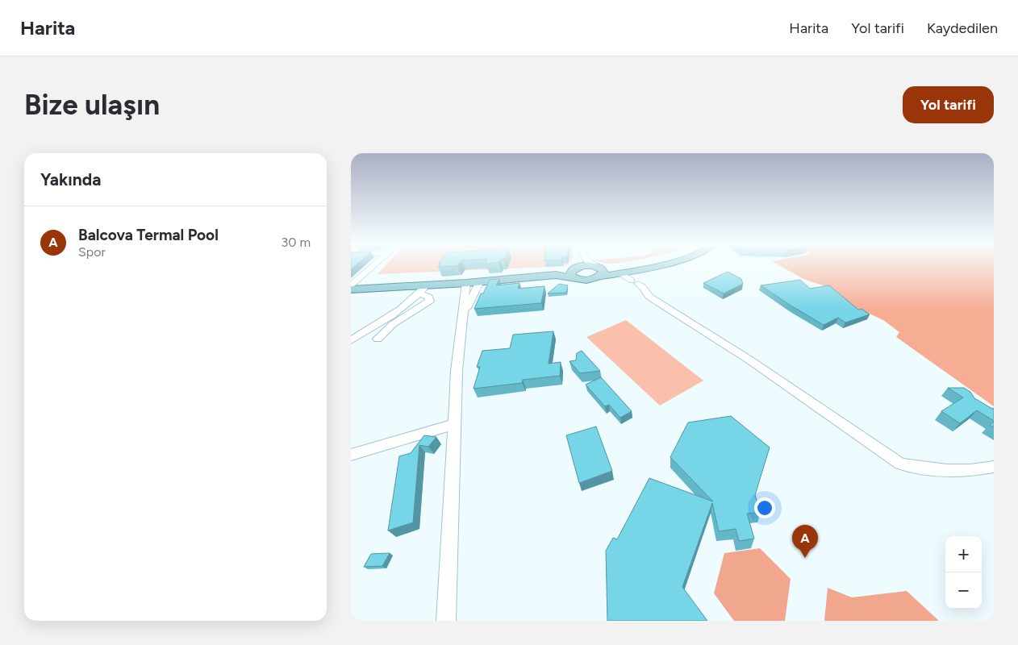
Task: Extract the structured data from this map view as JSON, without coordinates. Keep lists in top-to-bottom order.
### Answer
{
  "page": {
    "header": "Harita",
    "nav": ["Harita", "Yol tarifi", "Kaydedilen"],
    "buttons": "Yol tarifi",
    "title": "Bize ulaşın",
    "heading": "Yakında",
    "list": [
      {
        "mark": "A",
        "name": "Balcova Termal Pool",
        "note": "Spor",
        "value": "30 m"
      }
    ],
    "pins": "A",
    "map_buttons": ["+", "−"]
  }
}
